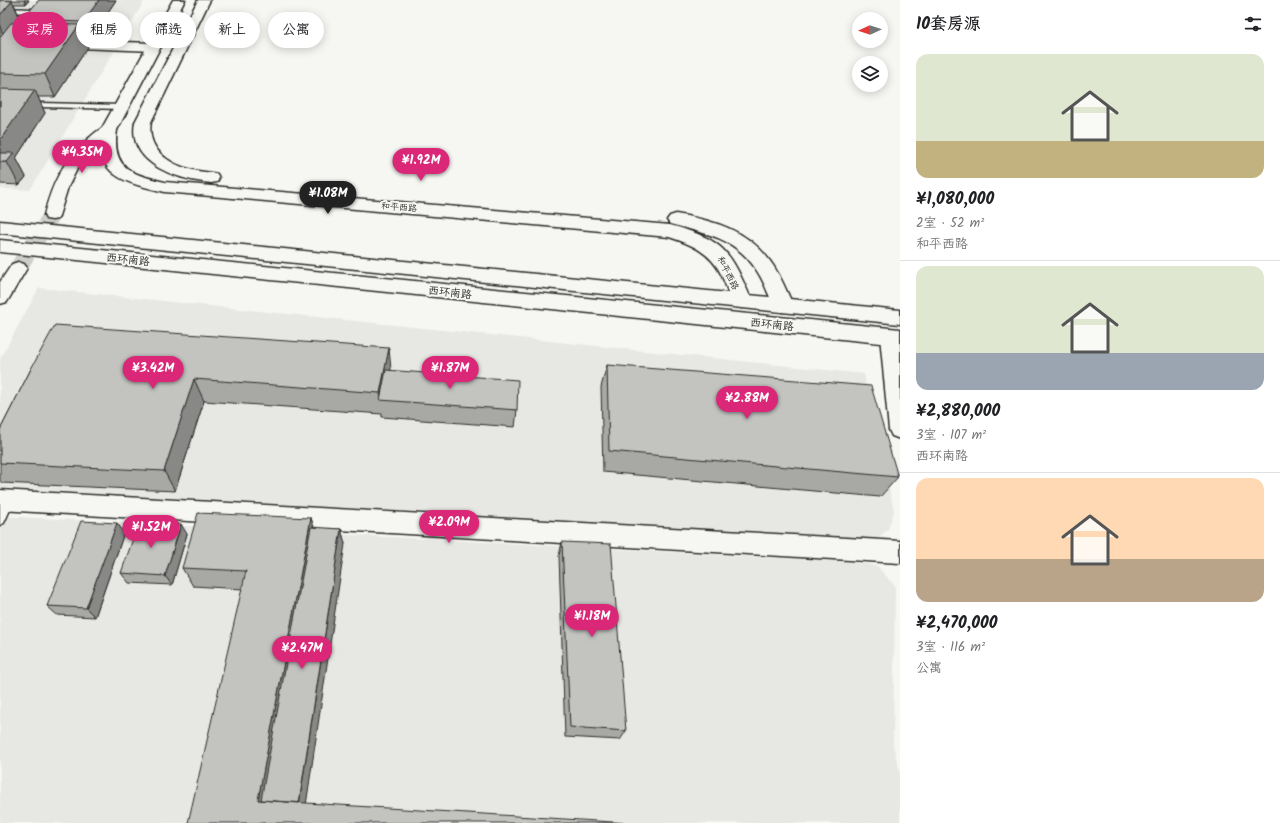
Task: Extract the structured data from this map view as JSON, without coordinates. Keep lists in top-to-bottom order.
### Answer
{
  "streets": {
    "main road": ["和平西路", "西环南路"]
  },
  "crossings": [
    ["和平西路", "西环南路"]
  ],
  "north": "left",
  "page": {
    "heading": "10套房源",
    "chip": [
      "买房",
      "租房",
      "筛选",
      "新上",
      "公寓"
    ],
    "list": [
      {
        "name": "¥1,080,000",
        "note": "2室 · 52 m² · 和平西路"
      },
      {
        "name": "¥2,880,000",
        "note": "3室 · 107 m² · 西环南路"
      },
      {
        "name": "¥2,470,000",
        "note": "3室 · 116 m² · 公寓"
      }
    ],
    "price": [
      "¥4.35M",
      "¥1.92M",
      "¥1.08M",
      "¥3.42M",
      "¥1.87M",
      "¥2.88M",
      "¥2.09M",
      "¥1.52M",
      "¥1.18M",
      "¥2.47M"
    ]
  }
}
